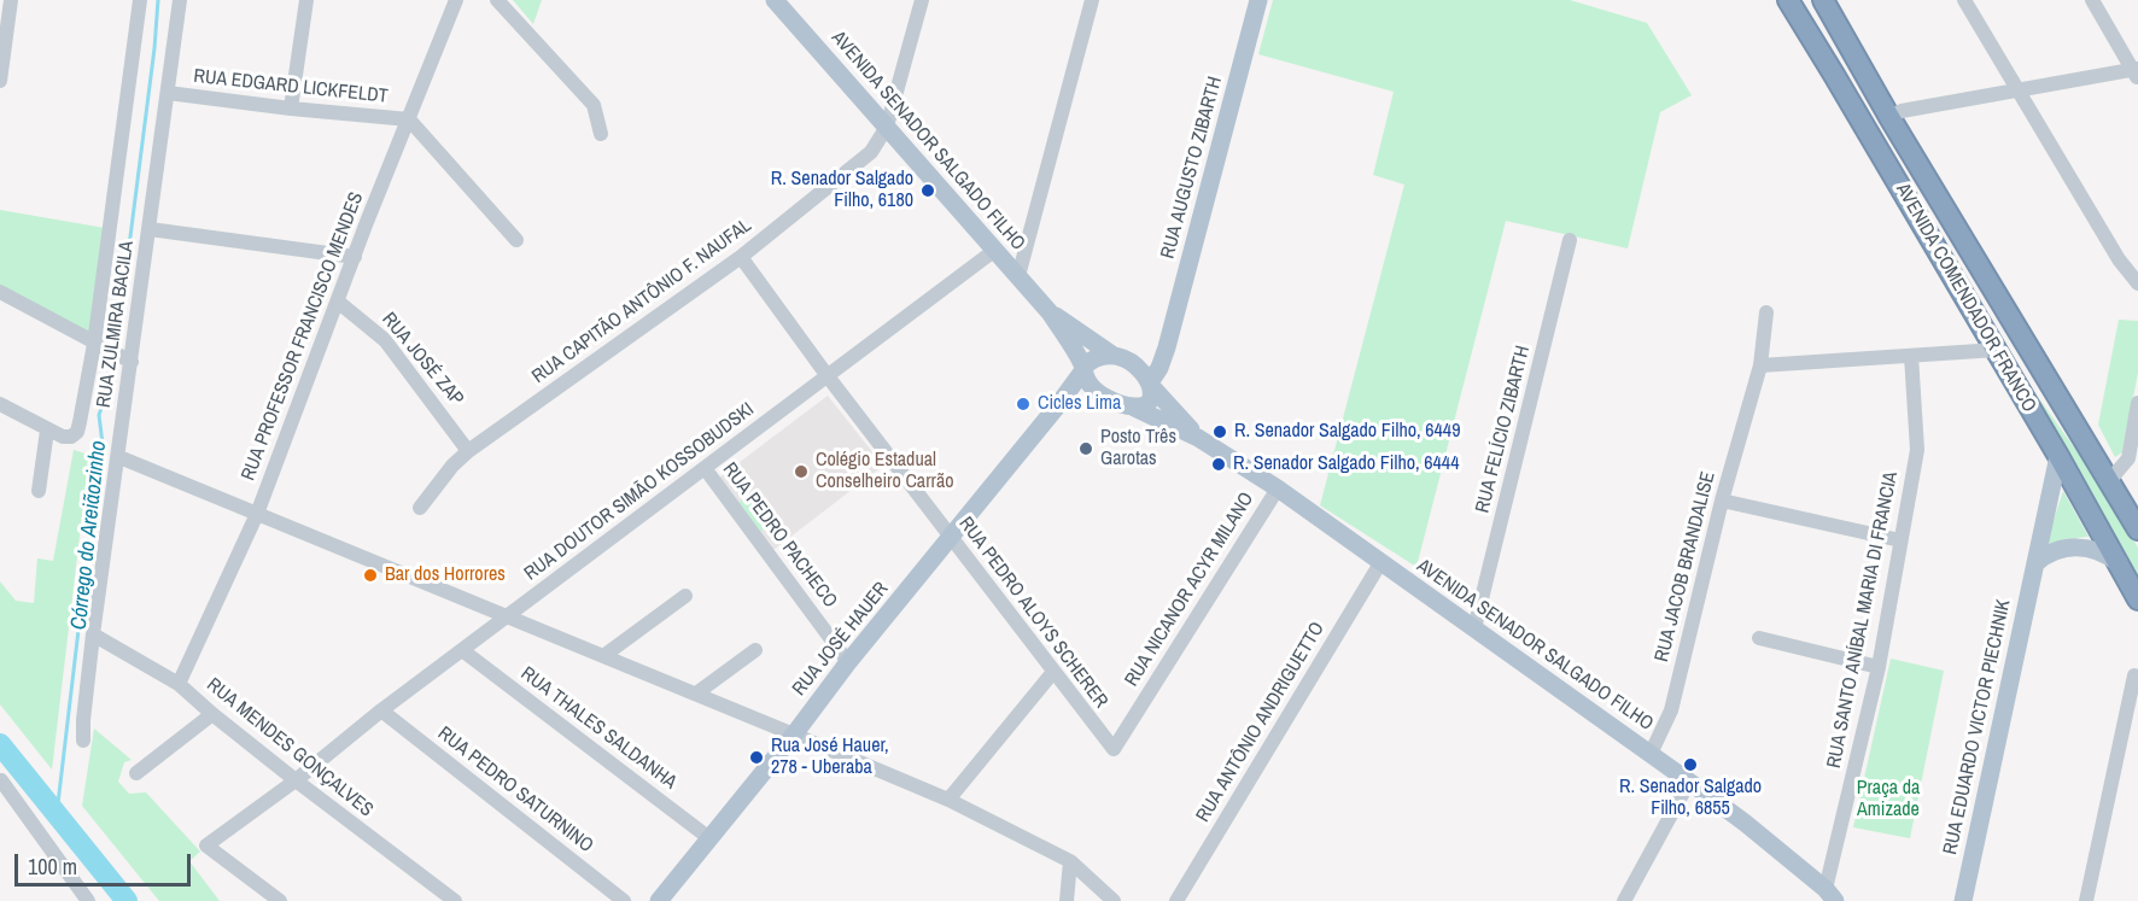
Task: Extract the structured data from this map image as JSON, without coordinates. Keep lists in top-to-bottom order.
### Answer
{
  "streets": {
    "highway": ["AVENIDA COMENDADOR FRANCO"],
    "main road": [
      "AVENIDA SENADOR SALGADO FILHO",
      "RUA AUGUSTO ZIBARTH",
      "RUA JOSÉ HAUER",
      "RUA EDUARDO VICTOR PIECHNIK"
    ],
    "street": [
      "RUA EDGARD LICKFELDT",
      "RUA CAPITÃO ANTÔNIO F. NAUFAL",
      "RUA ZULMIRA BACILA",
      "RUA PROFESSOR FRANCISCO MENDES",
      "RUA JOSÉ ZAP",
      "RUA FELÍCIO ZIBARTH",
      "RUA DOUTOR SIMÃO KOSSOBUDSKI",
      "RUA PEDRO PACHECO",
      "RUA JACOB BRANDALISE",
      "RUA NICANOR ACYR MILANO",
      "RUA PEDRO ALOYS SCHERER",
      "RUA SANTO ANÍBAL MARIA DI FRANCIA",
      "RUA ANTÔNIO ANDRIGUETTO",
      "RUA THALES SALDANHA",
      "RUA MENDES GONÇALVES",
      "RUA PEDRO SATURNINO"
    ]
  },
  "crossings": [
    ["RUA EDGARD LICKFELDT", "RUA ZULMIRA BACILA"],
    ["RUA EDGARD LICKFELDT", "RUA PROFESSOR FRANCISCO MENDES"],
    ["AVENIDA SENADOR SALGADO FILHO", "RUA AUGUSTO ZIBARTH"],
    ["AVENIDA SENADOR SALGADO FILHO", "RUA CAPITÃO ANTÔNIO F. NAUFAL"],
    ["AVENIDA SENADOR SALGADO FILHO", "RUA FELÍCIO ZIBARTH"],
    ["AVENIDA SENADOR SALGADO FILHO", "RUA DOUTOR SIMÃO KOSSOBUDSKI"],
    ["AVENIDA SENADOR SALGADO FILHO", "RUA JACOB BRANDALISE"],
    ["AVENIDA SENADOR SALGADO FILHO", "RUA NICANOR ACYR MILANO"],
    ["AVENIDA SENADOR SALGADO FILHO", "RUA SANTO ANÍBAL MARIA DI FRANCIA"],
    ["AVENIDA SENADOR SALGADO FILHO", "RUA JOSÉ HAUER"],
    ["AVENIDA SENADOR SALGADO FILHO", "RUA ANTÔNIO ANDRIGUETTO"],
    ["RUA AUGUSTO ZIBARTH", "RUA JOSÉ HAUER"],
    ["AVENIDA COMENDADOR FRANCO", "RUA EDUARDO VICTOR PIECHNIK"],
    ["RUA CAPITÃO ANTÔNIO F. NAUFAL", "RUA JOSÉ ZAP"],
    ["RUA CAPITÃO ANTÔNIO F. NAUFAL", "RUA PEDRO ALOYS SCHERER"],
    ["RUA ZULMIRA BACILA", "RUA MENDES GONÇALVES"],
    ["RUA PROFESSOR FRANCISCO MENDES", "RUA JOSÉ ZAP"],
    ["RUA PROFESSOR FRANCISCO MENDES", "RUA MENDES GONÇALVES"],
    ["RUA DOUTOR SIMÃO KOSSOBUDSKI", "RUA PEDRO PACHECO"],
    ["RUA DOUTOR SIMÃO KOSSOBUDSKI", "RUA PEDRO ALOYS SCHERER"],
    ["RUA DOUTOR SIMÃO KOSSOBUDSKI", "RUA THALES SALDANHA"],
    ["RUA DOUTOR SIMÃO KOSSOBUDSKI", "RUA MENDES GONÇALVES"],
    ["RUA DOUTOR SIMÃO KOSSOBUDSKI", "RUA PEDRO SATURNINO"],
    ["RUA PEDRO PACHECO", "RUA JOSÉ HAUER"],
    ["RUA NICANOR ACYR MILANO", "RUA PEDRO ALOYS SCHERER"],
    ["RUA PEDRO ALOYS SCHERER", "RUA JOSÉ HAUER"],
    ["RUA JOSÉ HAUER", "RUA THALES SALDANHA"]
  ],
  "water": ["Córrego do Areiãozinho"],
  "parks": ["Praça da Amizade"],
  "places": [
    "R. Senador Salgado Filho, 6180",
    "Cicles Lima",
    "R. Senador Salgado Filho, 6449",
    "Posto Três Garotas",
    "R. Senador Salgado Filho, 6444",
    "Colégio Estadual Conselheiro Carrão",
    "Bar dos Horrores",
    "Rua José Hauer, 278 - Uberaba",
    "R. Senador Salgado Filho, 6855"
  ],
  "scale_bar": "100 m"
}
